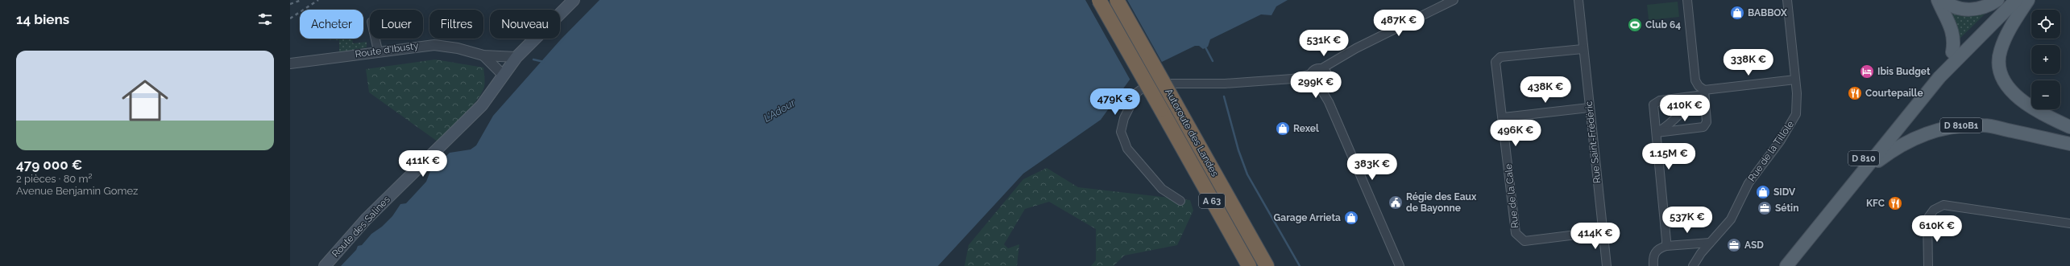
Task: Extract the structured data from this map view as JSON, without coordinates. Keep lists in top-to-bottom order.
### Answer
{
  "streets": {
    "highway": ["Autoroute des Landes", "A 63"],
    "main road": ["D 810B1", "D 810", "Route des Salines"],
    "street": [
      "Route d'Ibusty",
      "Rue Saint-Frédéric",
      "Rue de la Tillole",
      "Rue de la Cale"
    ]
  },
  "crossings": [
    ["Route d'Ibusty", "Route des Salines"],
    ["D 810B1", "D 810"],
    ["Rue Saint-Frédéric", "Rue de la Cale"]
  ],
  "water": ["L'Adour"],
  "places": {
    "shop": [
      "BABBOX",
      "Rexel",
      "SIDV",
      "Garage Arrieta"
    ],
    "sports": ["Club 64"],
    "hotel": ["Ibis Budget"],
    "restaurant": ["Courtepaille", "KFC"],
    "public building": ["Régie des Eaux de Bayonne"],
    "office": ["Sétin", "ASD"]
  },
  "page": {
    "heading": "14 biens",
    "map_buttons": ["+", "−"],
    "price": [
      "487K €",
      "531K €",
      "338K €",
      "299K €",
      "438K €",
      "479K €",
      "410K €",
      "496K €",
      "1.15M €",
      "411K €",
      "383K €",
      "537K €",
      "610K €",
      "414K €"
    ],
    "chip": [
      "Acheter",
      "Louer",
      "Filtres",
      "Nouveau"
    ],
    "list": [
      {
        "name": "479 000 €",
        "note": "2 pièces · 80 m² · Avenue Benjamin Gomez"
      }
    ]
  }
}
